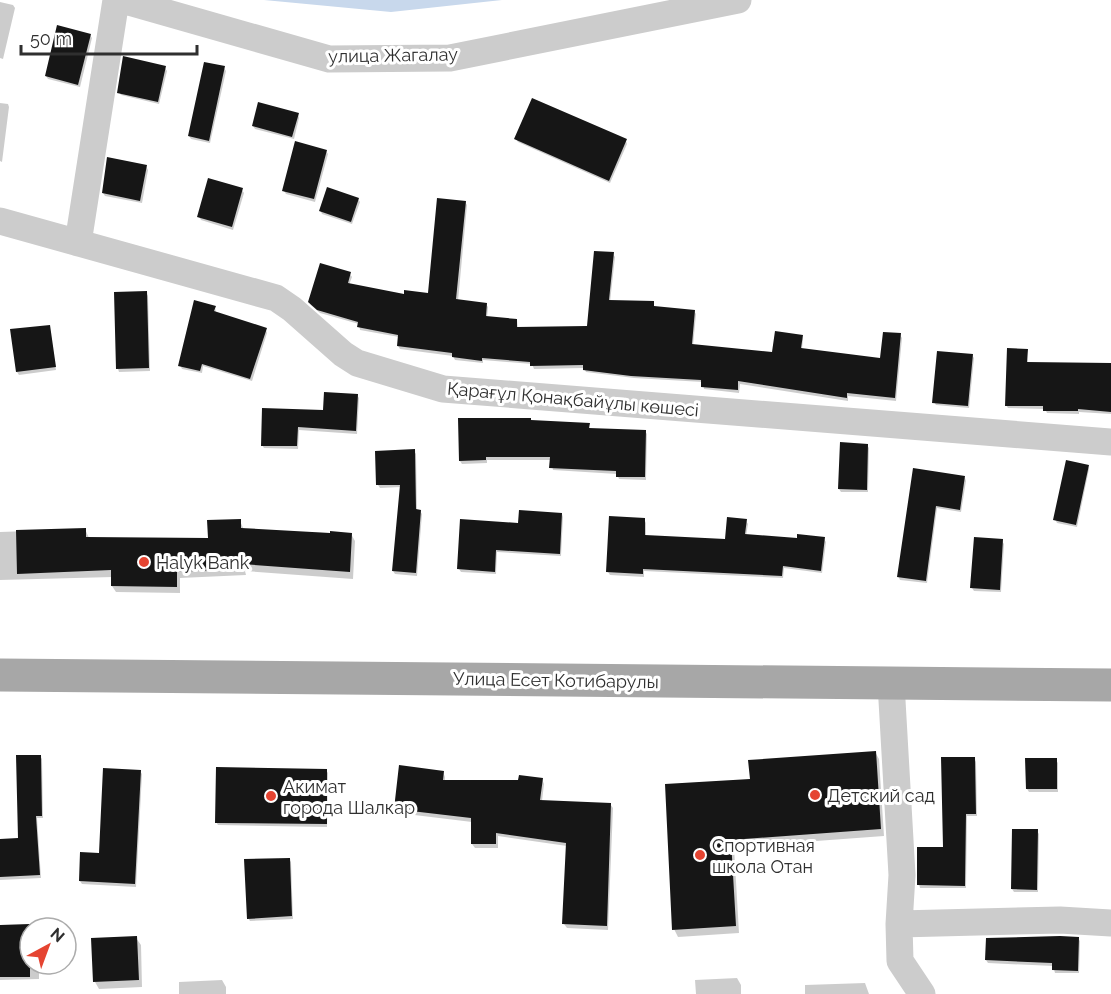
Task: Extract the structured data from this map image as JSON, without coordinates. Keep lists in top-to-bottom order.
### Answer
{
  "streets": {
    "main road": ["Улица Есет Котибарулы"],
    "street": ["улица Жагалау", "Қарағұл Қонақбайұлы көшесі"]
  },
  "places": [
    "Halyk Bank",
    "Детский сад",
    "Акимат города Шалкар",
    "Спортивная школа Отан"
  ],
  "scale_bar": "50 m",
  "north": "top right"
}
